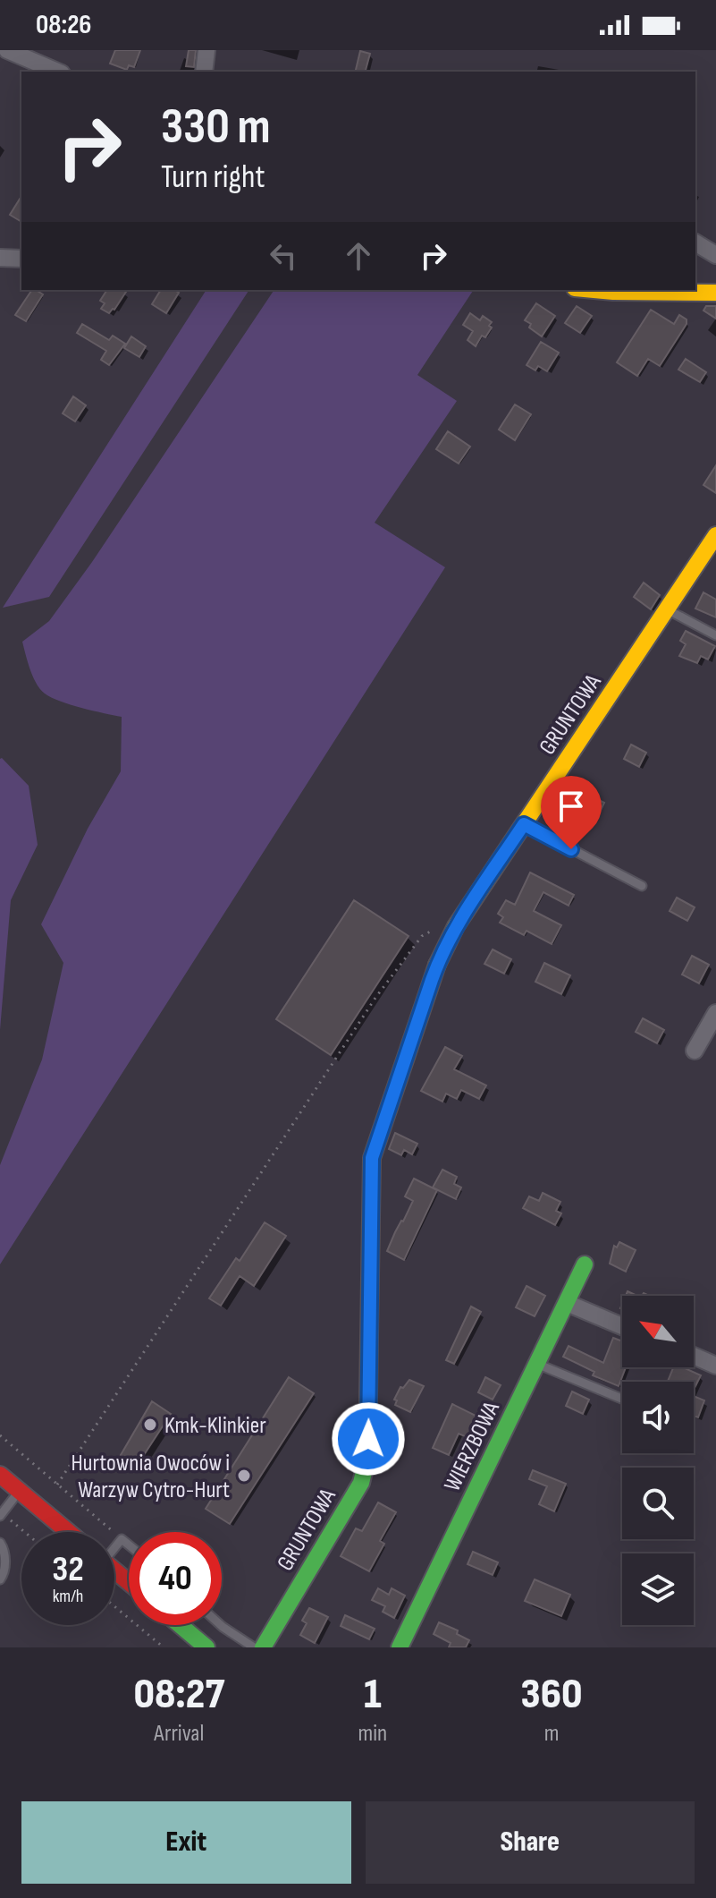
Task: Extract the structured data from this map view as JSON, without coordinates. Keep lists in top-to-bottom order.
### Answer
{
  "streets": {
    "street": ["GRUNTOWA", "WIERZBOWA"]
  },
  "places": ["Kmk-Klinkier", "Hurtownia Owoców i Warzyw Cytro-Hurt"],
  "north": "top left",
  "page": {
    "status": "08:26",
    "turn": ["330 m", "Turn right"],
    "speed": "32 km/h",
    "limit": "40",
    "eta": [
      "08:27",
      "Arrival",
      "1",
      "min",
      "360",
      "m"
    ],
    "buttons": ["Exit", "Share"]
  }
}
